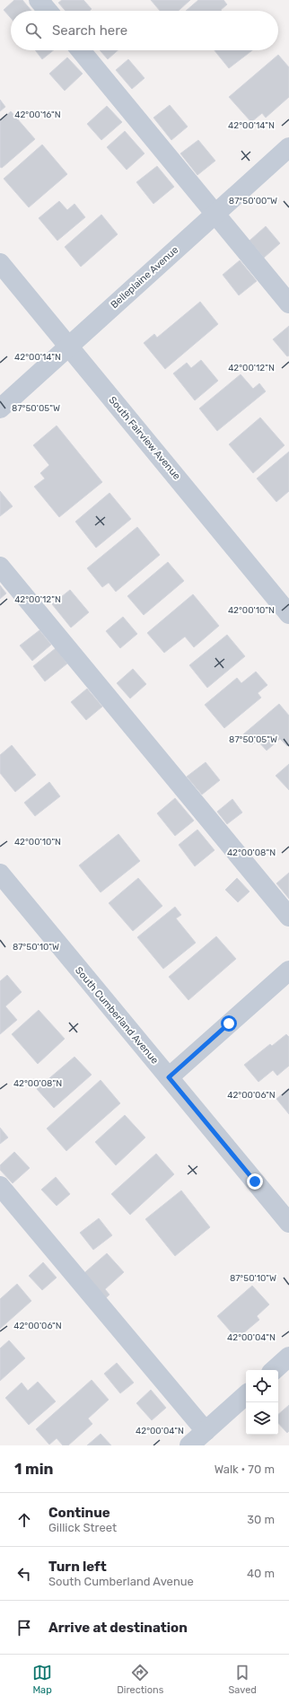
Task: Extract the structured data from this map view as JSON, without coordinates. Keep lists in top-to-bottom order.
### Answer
{
  "streets": {
    "street": ["Belleplaine Avenue", "South Fairview Avenue", "South Cumberland Avenue"]
  },
  "crossings": [
    ["Belleplaine Avenue", "South Fairview Avenue"]
  ],
  "page": {
    "search": "Search here",
    "heading": ["1 min", "Walk · 70 m"],
    "list": [
      ["Continue", "Gillick Street", "30 m"],
      ["Turn left", "South Cumberland Avenue", "40 m"],
      "Arrive at destination"
    ],
    "nav": ["Map", "Directions", "Saved"]
  },
  "coordinates": [
    "42°00'16\"N",
    "42°00'14\"N",
    "87°50'00\"W",
    "42°00'12\"N",
    "87°50'05\"W",
    "42°00'10\"N",
    "42°00'08\"N",
    "87°50'10\"W",
    "42°00'06\"N",
    "42°00'04\"N"
  ]
}
